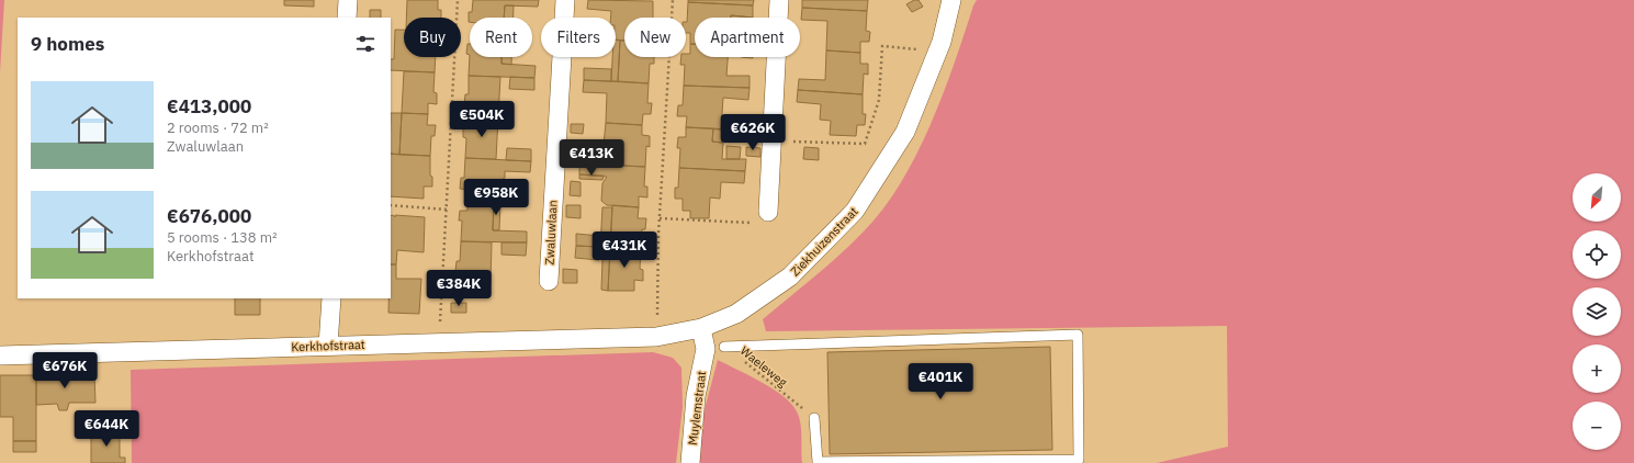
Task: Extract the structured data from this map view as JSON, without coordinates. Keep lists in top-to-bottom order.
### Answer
{
  "streets": {
    "street": [
      "Zwaluwlaan",
      "Ziekhuizenstraat",
      "Kerkhofstraat",
      "Muylemstraat"
    ],
    "path": ["Waeleweg"]
  },
  "crossings": [
    ["Ziekhuizenstraat", "Kerkhofstraat"],
    ["Ziekhuizenstraat", "Muylemstraat"]
  ],
  "north": "bottom left",
  "page": {
    "chip": [
      "Buy",
      "Rent",
      "Filters",
      "New",
      "Apartment"
    ],
    "heading": "9 homes",
    "list": [
      {
        "name": "€413,000",
        "note": "2 rooms · 72 m² · Zwaluwlaan"
      },
      {
        "name": "€676,000",
        "note": "5 rooms · 138 m² · Kerkhofstraat"
      }
    ],
    "price": [
      "€504K",
      "€626K",
      "€413K",
      "€958K",
      "€431K",
      "€384K",
      "€676K",
      "€401K",
      "€644K"
    ],
    "map_buttons": ["+", "−"]
  }
}
